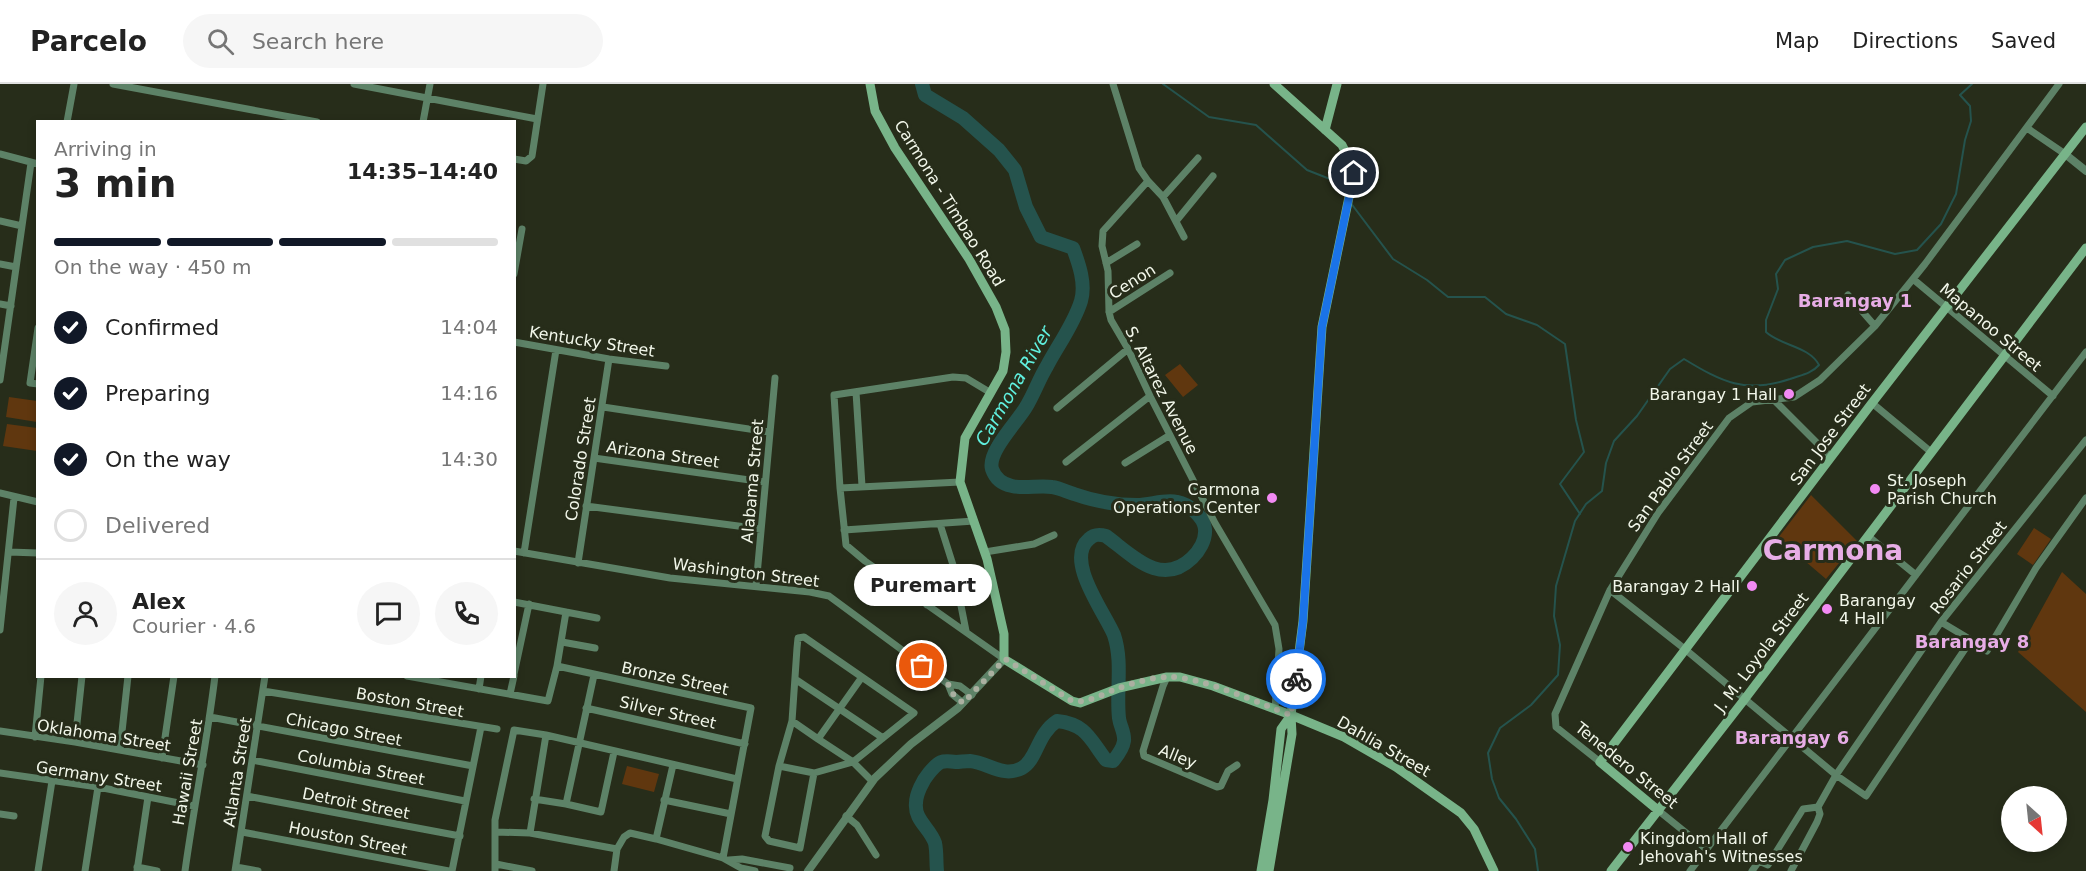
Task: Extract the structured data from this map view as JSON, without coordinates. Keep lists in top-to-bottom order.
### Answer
{
  "streets": {
    "main road": [
      "Carmona - Timbao Road",
      "San Jose Street",
      "J. M. Loyola Street",
      "Dahlia Street",
      "Tenedero Street"
    ],
    "street": [
      "Cenon",
      "Mapanoo Street",
      "Kentucky Street",
      "S. Altarez Avenue",
      "Arizona Street",
      "Colorado Street",
      "San Pablo Street",
      "Alabama Street",
      "Rosario Street",
      "Washington Street",
      "Bronze Street",
      "Boston Street",
      "Silver Street",
      "Chicago Street",
      "Oklahoma Street",
      "Alley",
      "Columbia Street",
      "Hawaii Street",
      "Atlanta Street",
      "Germany Street",
      "Detroit Street",
      "Houston Street"
    ]
  },
  "crossings": [
    ["Carmona - Timbao Road", "Dahlia Street"],
    ["Cenon", "S. Altarez Avenue"],
    ["Mapanoo Street", "San Jose Street"],
    ["Mapanoo Street", "San Pablo Street"],
    ["Mapanoo Street", "J. M. Loyola Street"],
    ["Kentucky Street", "Colorado Street"],
    ["S. Altarez Avenue", "Dahlia Street"],
    ["San Jose Street", "Tenedero Street"],
    ["Arizona Street", "Colorado Street"],
    ["Arizona Street", "Alabama Street"],
    ["Colorado Street", "Washington Street"],
    ["San Pablo Street", "Tenedero Street"],
    ["Alabama Street", "Washington Street"],
    ["J. M. Loyola Street", "Tenedero Street"],
    ["Bronze Street", "Silver Street"],
    ["Boston Street", "Atlanta Street"],
    ["Chicago Street", "Hawaii Street"],
    ["Chicago Street", "Atlanta Street"],
    ["Oklahoma Street", "Hawaii Street"],
    ["Dahlia Street", "Alley"],
    ["Columbia Street", "Atlanta Street"],
    ["Hawaii Street", "Germany Street"],
    ["Atlanta Street", "Detroit Street"],
    ["Atlanta Street", "Houston Street"]
  ],
  "districts": [
    "Barangay 1",
    "Carmona",
    "Barangay 8",
    "Barangay 6"
  ],
  "water": ["Carmona River"],
  "places": [
    "Barangay 1 Hall",
    "St. Joseph Parish Church",
    "Carmona Operations Center",
    "Barangay 2 Hall",
    "Barangay 4 Hall",
    "Puremart",
    "Kingdom Hall of Jehovah's Witnesses"
  ],
  "north": "bottom right",
  "page": {
    "header": "Parcelo",
    "search": "Search here",
    "nav": ["Map", "Directions", "Saved"],
    "heading": ["3 min", "Arriving in", "14:35–14:40"],
    "panel": ["Alex", "Courier · 4.6"],
    "bar": "On the way · 450 m",
    "list": [
      ["Confirmed", "14:04"],
      ["Preparing", "14:16"],
      ["On the way", "14:30"],
      "Delivered"
    ],
    "bubble": "Puremart"
  }
}
